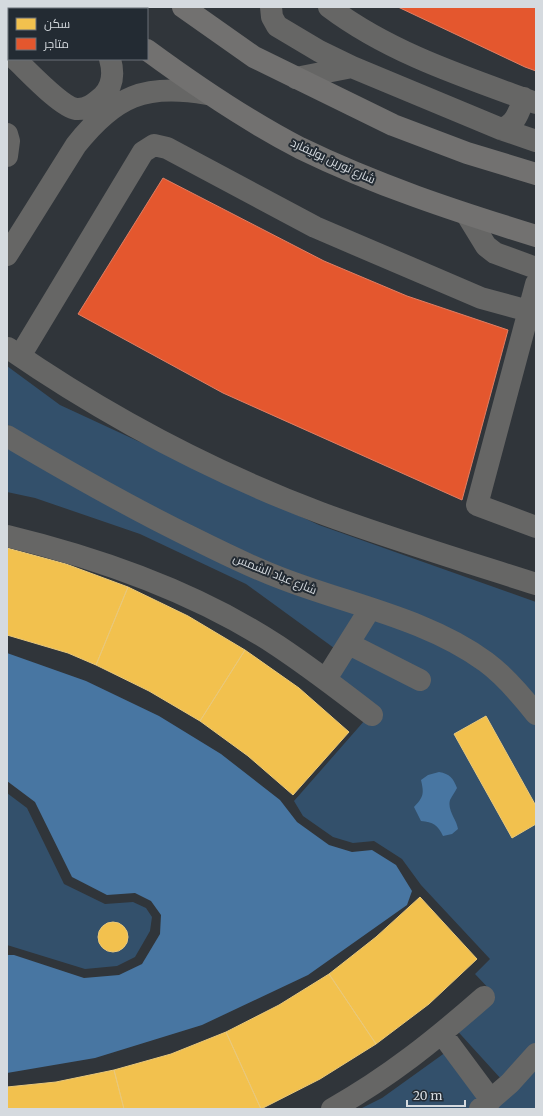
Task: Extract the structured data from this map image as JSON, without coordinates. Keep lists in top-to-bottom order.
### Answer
{
  "streets": {
    "main road": ["شارع تورين بوليفارد"],
    "street": ["شارع عباد الشمس"]
  },
  "legend": ["سكن", "متاجر"],
  "scale_bar": "20 m"
}
